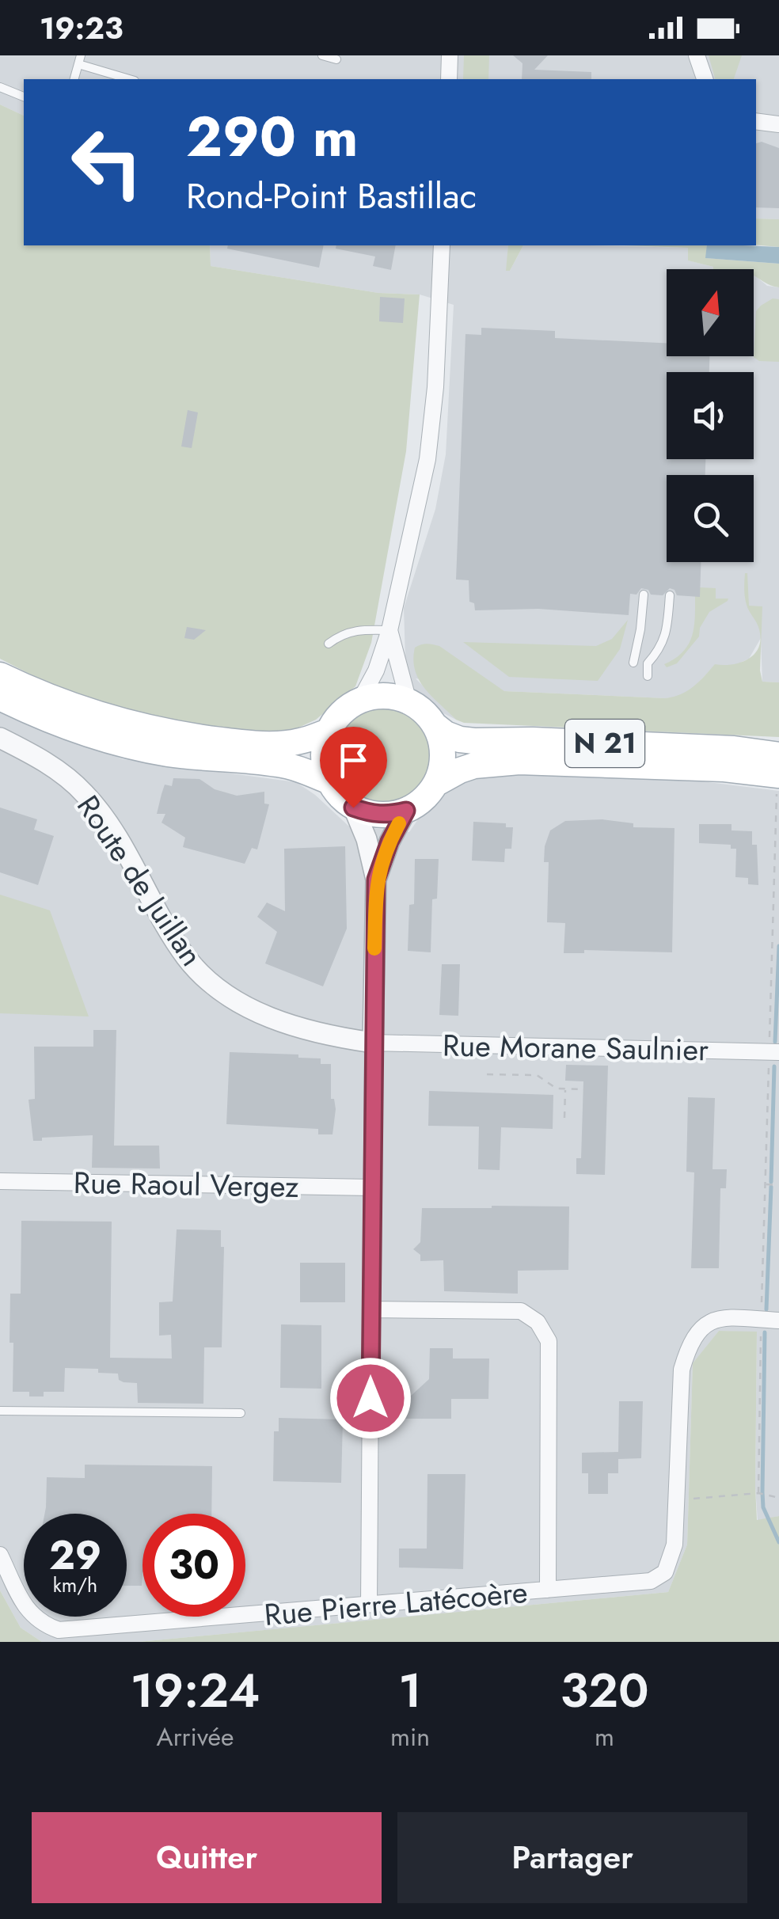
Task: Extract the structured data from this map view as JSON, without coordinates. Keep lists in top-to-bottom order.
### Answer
{
  "streets": {
    "main road": ["N 21"],
    "street": [
      "Route de Juillan",
      "Rue Morane Saulnier",
      "Rue Raoul Vergez",
      "Rue Pierre Latécoère"
    ]
  },
  "crossings": [
    ["Route de Juillan", "Rue Morane Saulnier"]
  ],
  "north": "top",
  "page": {
    "status": "19:23",
    "turn": ["290 m", "Rond-Point Bastillac"],
    "speed": "29 km/h",
    "limit": "30",
    "eta": [
      "19:24",
      "Arrivée",
      "1",
      "min",
      "320",
      "m"
    ],
    "buttons": ["Quitter", "Partager"]
  }
}
